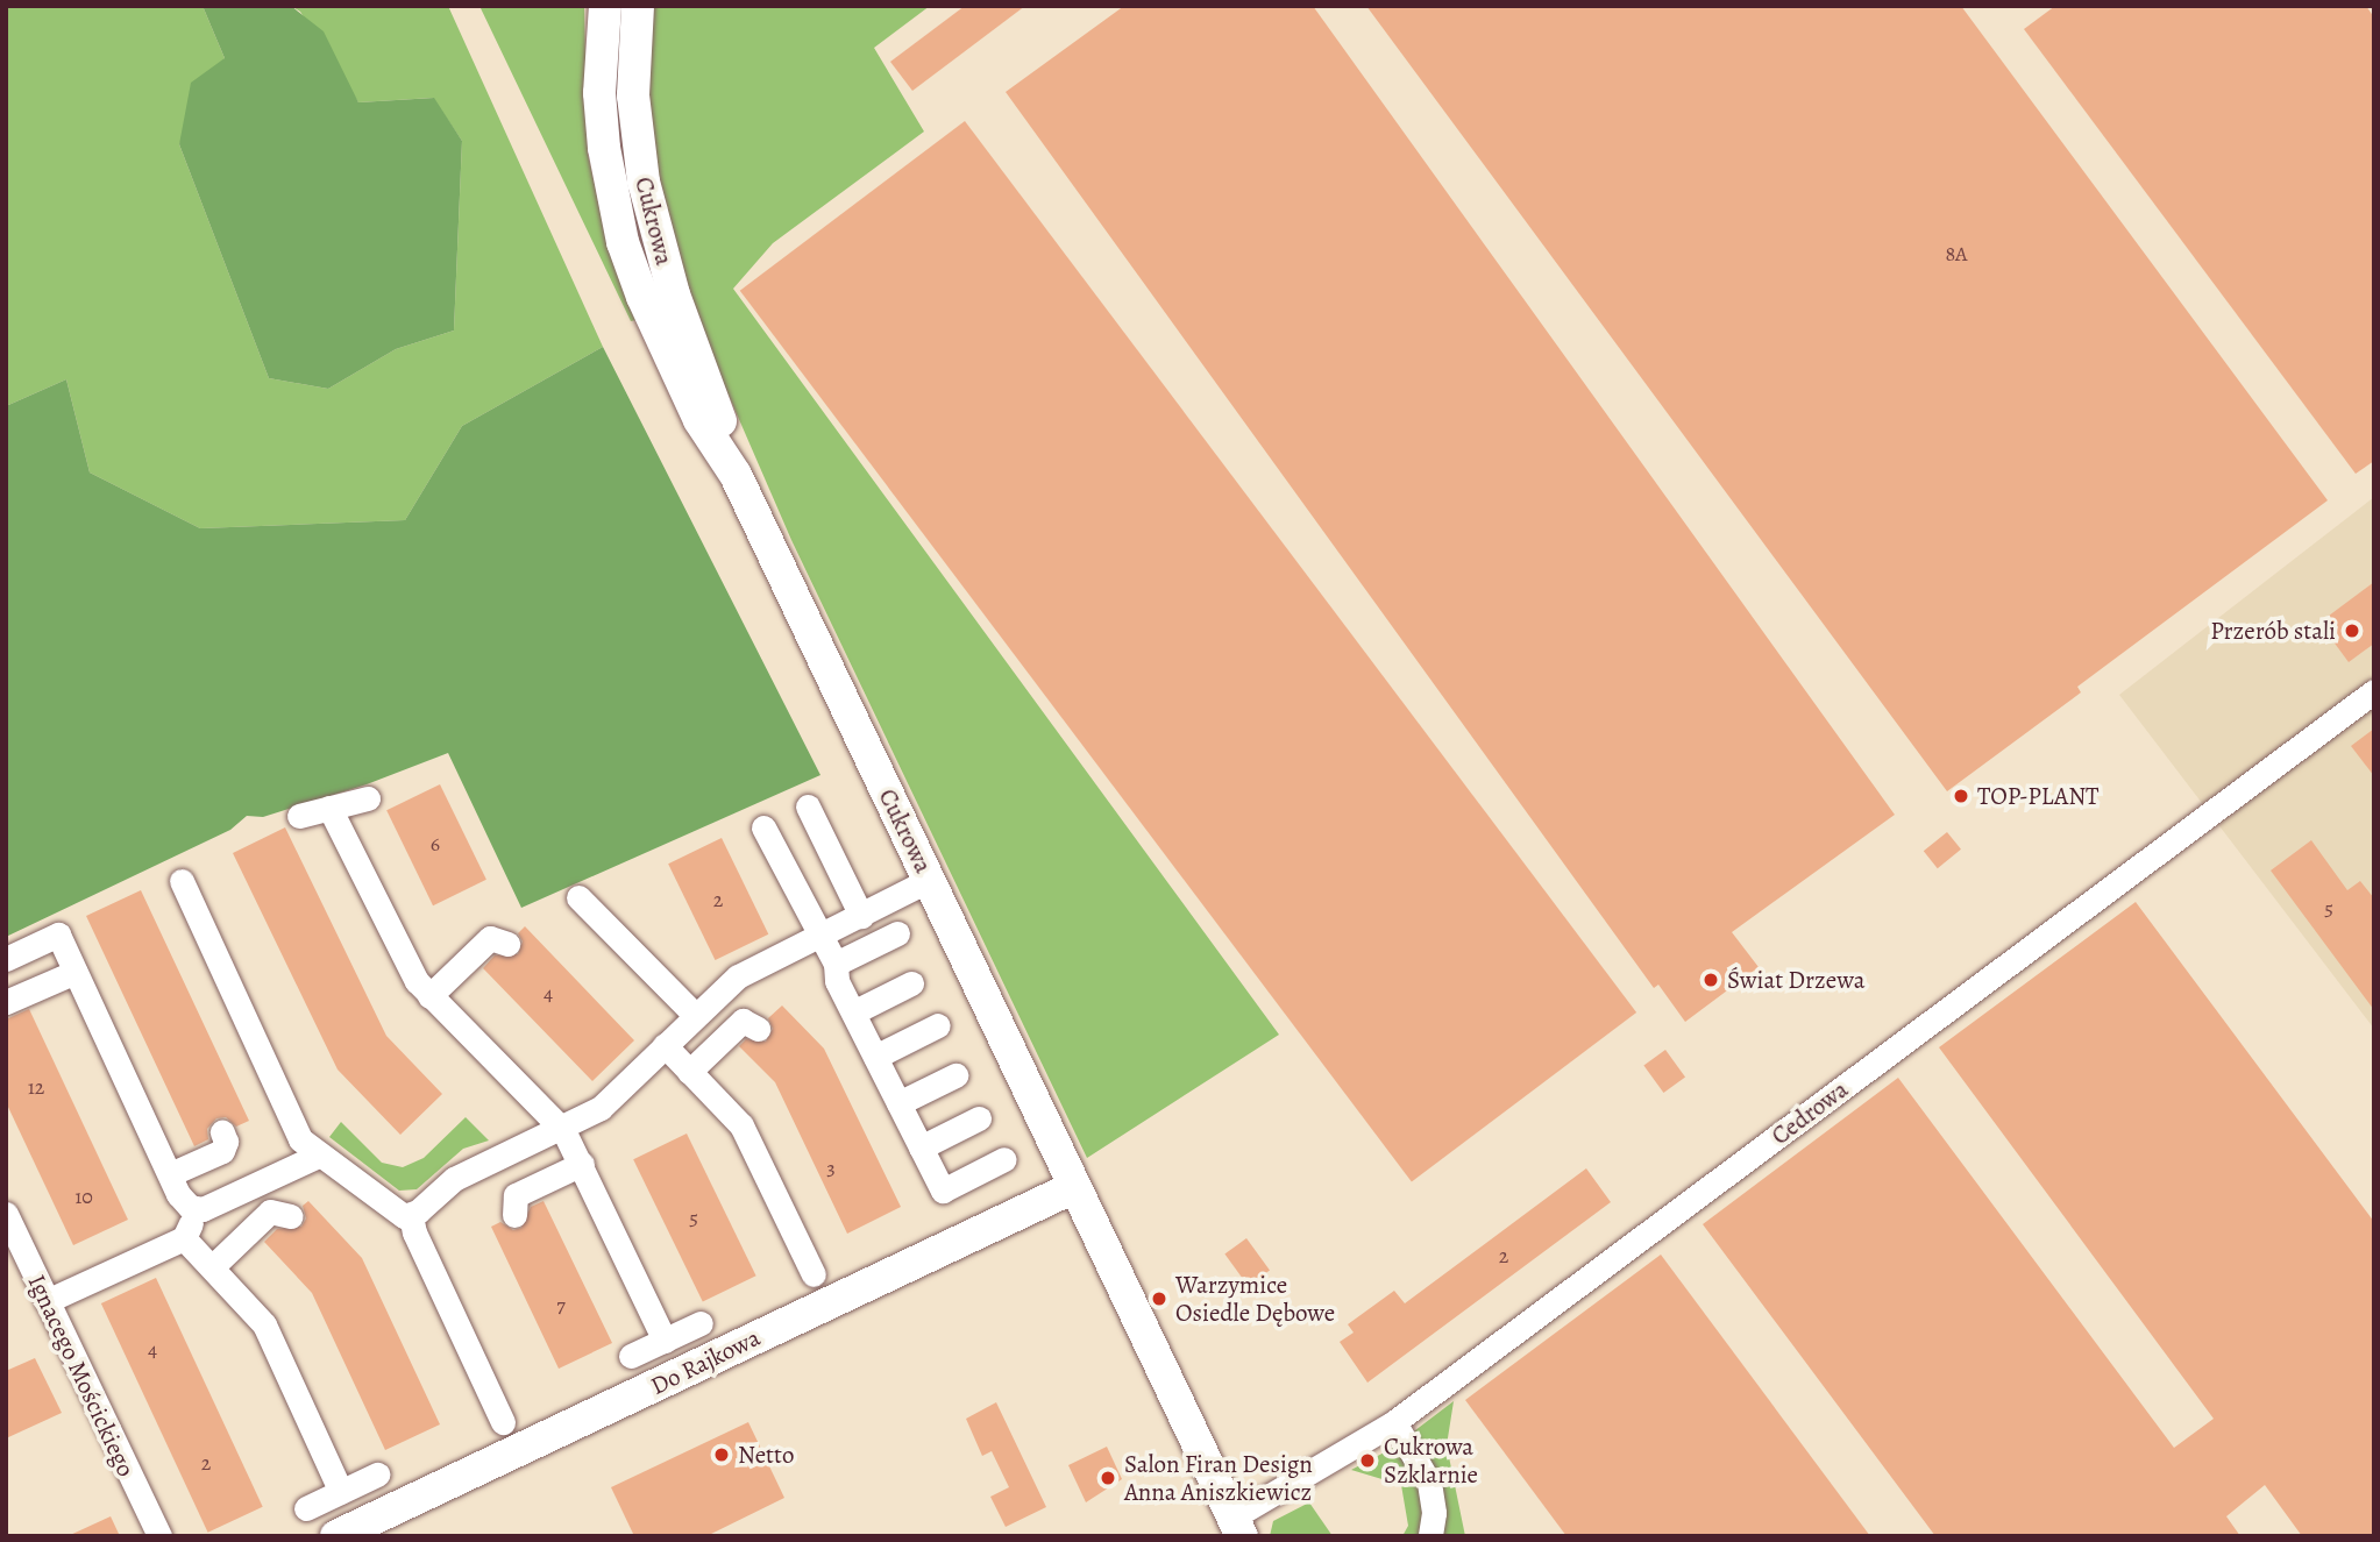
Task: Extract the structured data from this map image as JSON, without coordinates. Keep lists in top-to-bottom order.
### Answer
{
  "streets": {
    "street": [
      "Cukrowa",
      "Cedrowa",
      "Do Rajkowa",
      "Ignacego Mościckiego"
    ]
  },
  "crossings": [
    ["Cukrowa", "Cedrowa"],
    ["Cukrowa", "Do Rajkowa"]
  ],
  "places": [
    "Przerób stali",
    "TOP-PLANT",
    "Świat Drzewa",
    "Warzymice Osiedle Dębowe",
    "Netto",
    "Cukrowa Szklarnie",
    "Salon Firan Design Anna Aniszkiewicz"
  ],
  "house_numbers": [
    "8A",
    "6",
    "2",
    "5",
    "4",
    "12",
    "3",
    "10",
    "5",
    "2",
    "7",
    "4",
    "2"
  ]
}
